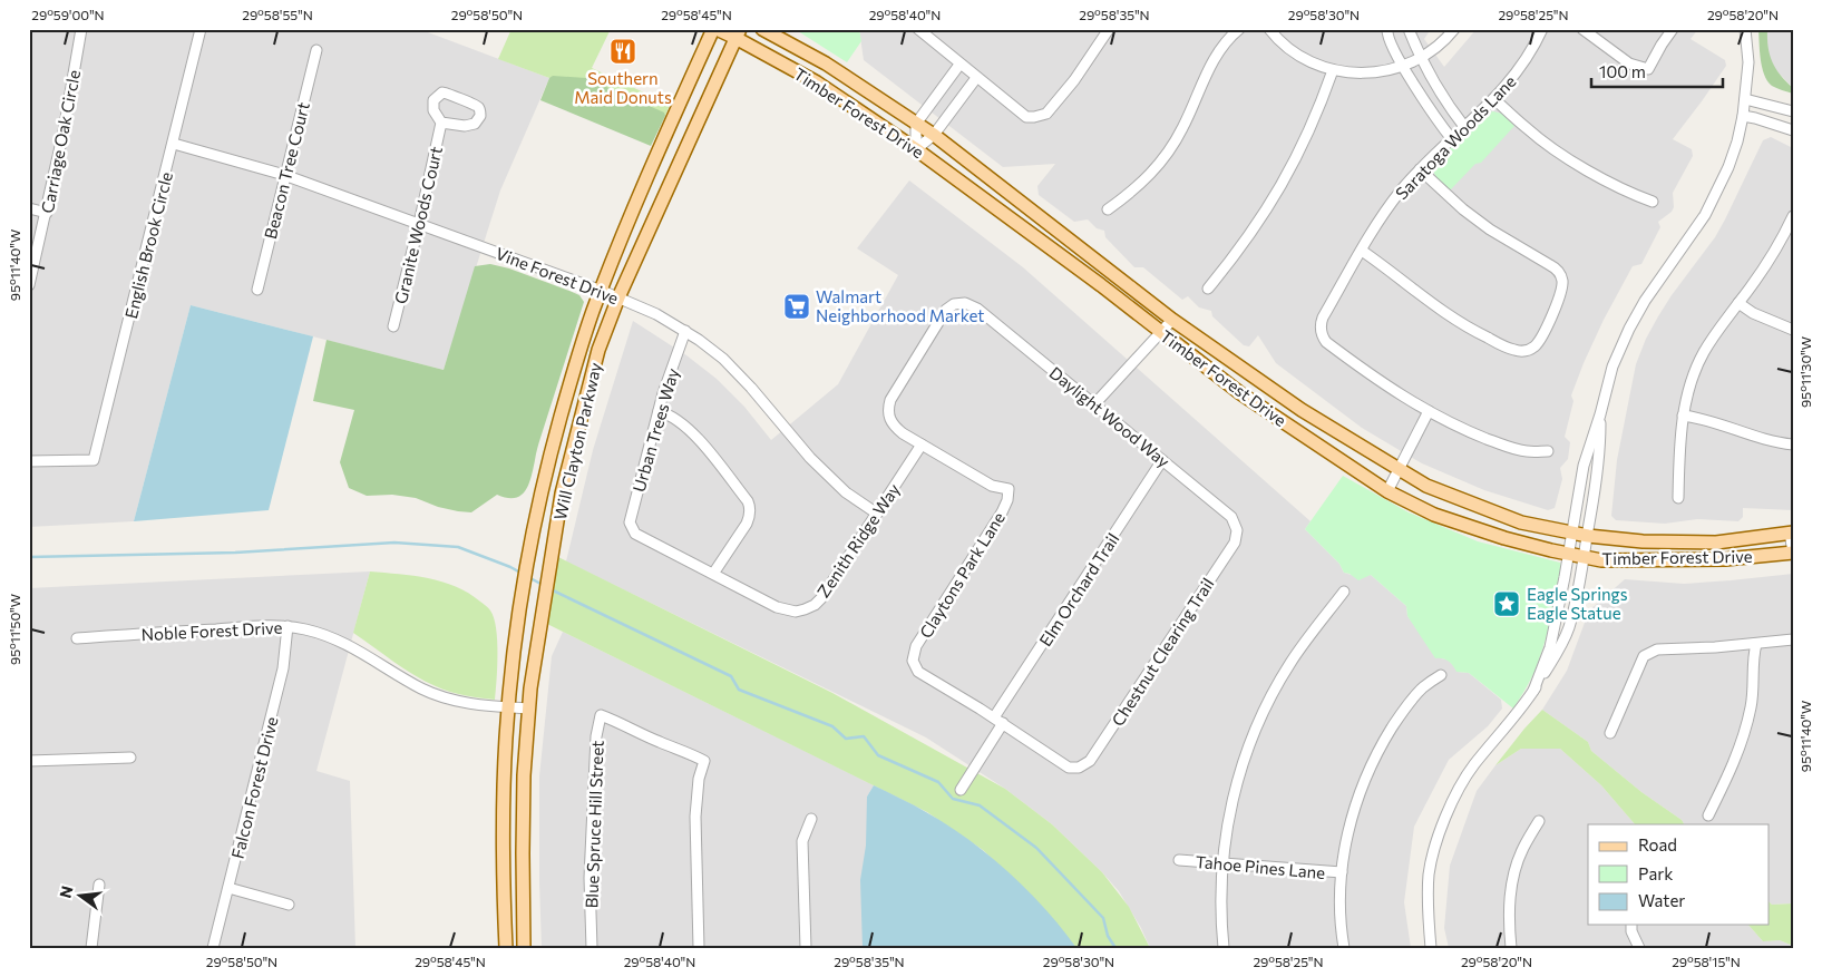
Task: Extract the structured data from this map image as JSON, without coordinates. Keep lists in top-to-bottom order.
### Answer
{
  "streets": {
    "main road": ["Timber Forest Drive", "Will Clayton Parkway"],
    "street": [
      "Saratoga Woods Lane",
      "Carriage Oak Circle",
      "Beacon Tree Court",
      "Granite Woods Court",
      "English Brook Circle",
      "Vine Forest Drive",
      "Daylight Wood Way",
      "Urban Trees Way",
      "Zenith Ridge Way",
      "Claytons Park Lane",
      "Elm Orchard Trail",
      "Noble Forest Drive",
      "Chestnut Clearing Trail",
      "Falcon Forest Drive",
      "Blue Spruce Hill Street",
      "Tahoe Pines Lane"
    ]
  },
  "crossings": [
    ["Timber Forest Drive", "Will Clayton Parkway"],
    ["Beacon Tree Court", "Vine Forest Drive"],
    ["Granite Woods Court", "Vine Forest Drive"],
    ["English Brook Circle", "Vine Forest Drive"],
    ["Vine Forest Drive", "Urban Trees Way"],
    ["Vine Forest Drive", "Will Clayton Parkway"],
    ["Vine Forest Drive", "Zenith Ridge Way"],
    ["Daylight Wood Way", "Zenith Ridge Way"],
    ["Daylight Wood Way", "Claytons Park Lane"],
    ["Daylight Wood Way", "Elm Orchard Trail"],
    ["Daylight Wood Way", "Chestnut Clearing Trail"],
    ["Urban Trees Way", "Zenith Ridge Way"],
    ["Will Clayton Parkway", "Noble Forest Drive"],
    ["Zenith Ridge Way", "Claytons Park Lane"],
    ["Claytons Park Lane", "Elm Orchard Trail"],
    ["Claytons Park Lane", "Chestnut Clearing Trail"],
    ["Elm Orchard Trail", "Chestnut Clearing Trail"],
    ["Noble Forest Drive", "Falcon Forest Drive"]
  ],
  "places": {
    "restaurant": ["Southern Maid Donuts"],
    "supermarket": ["Walmart Neighborhood Market"],
    "place": ["Eagle Springs Eagle Statue"]
  },
  "legend": ["Road", "Park", "Water"],
  "scale_bar": "100 m",
  "north": "left",
  "coordinates": [
    "29°59'00\"N",
    "29°58'55\"N",
    "29°58'50\"N",
    "29°58'45\"N",
    "29°58'40\"N",
    "29°58'35\"N",
    "29°58'30\"N",
    "29°58'25\"N",
    "29°58'20\"N",
    "95°11'40\"W",
    "95°11'30\"W",
    "95°11'50\"W",
    "29°58'15\"N"
  ]
}
